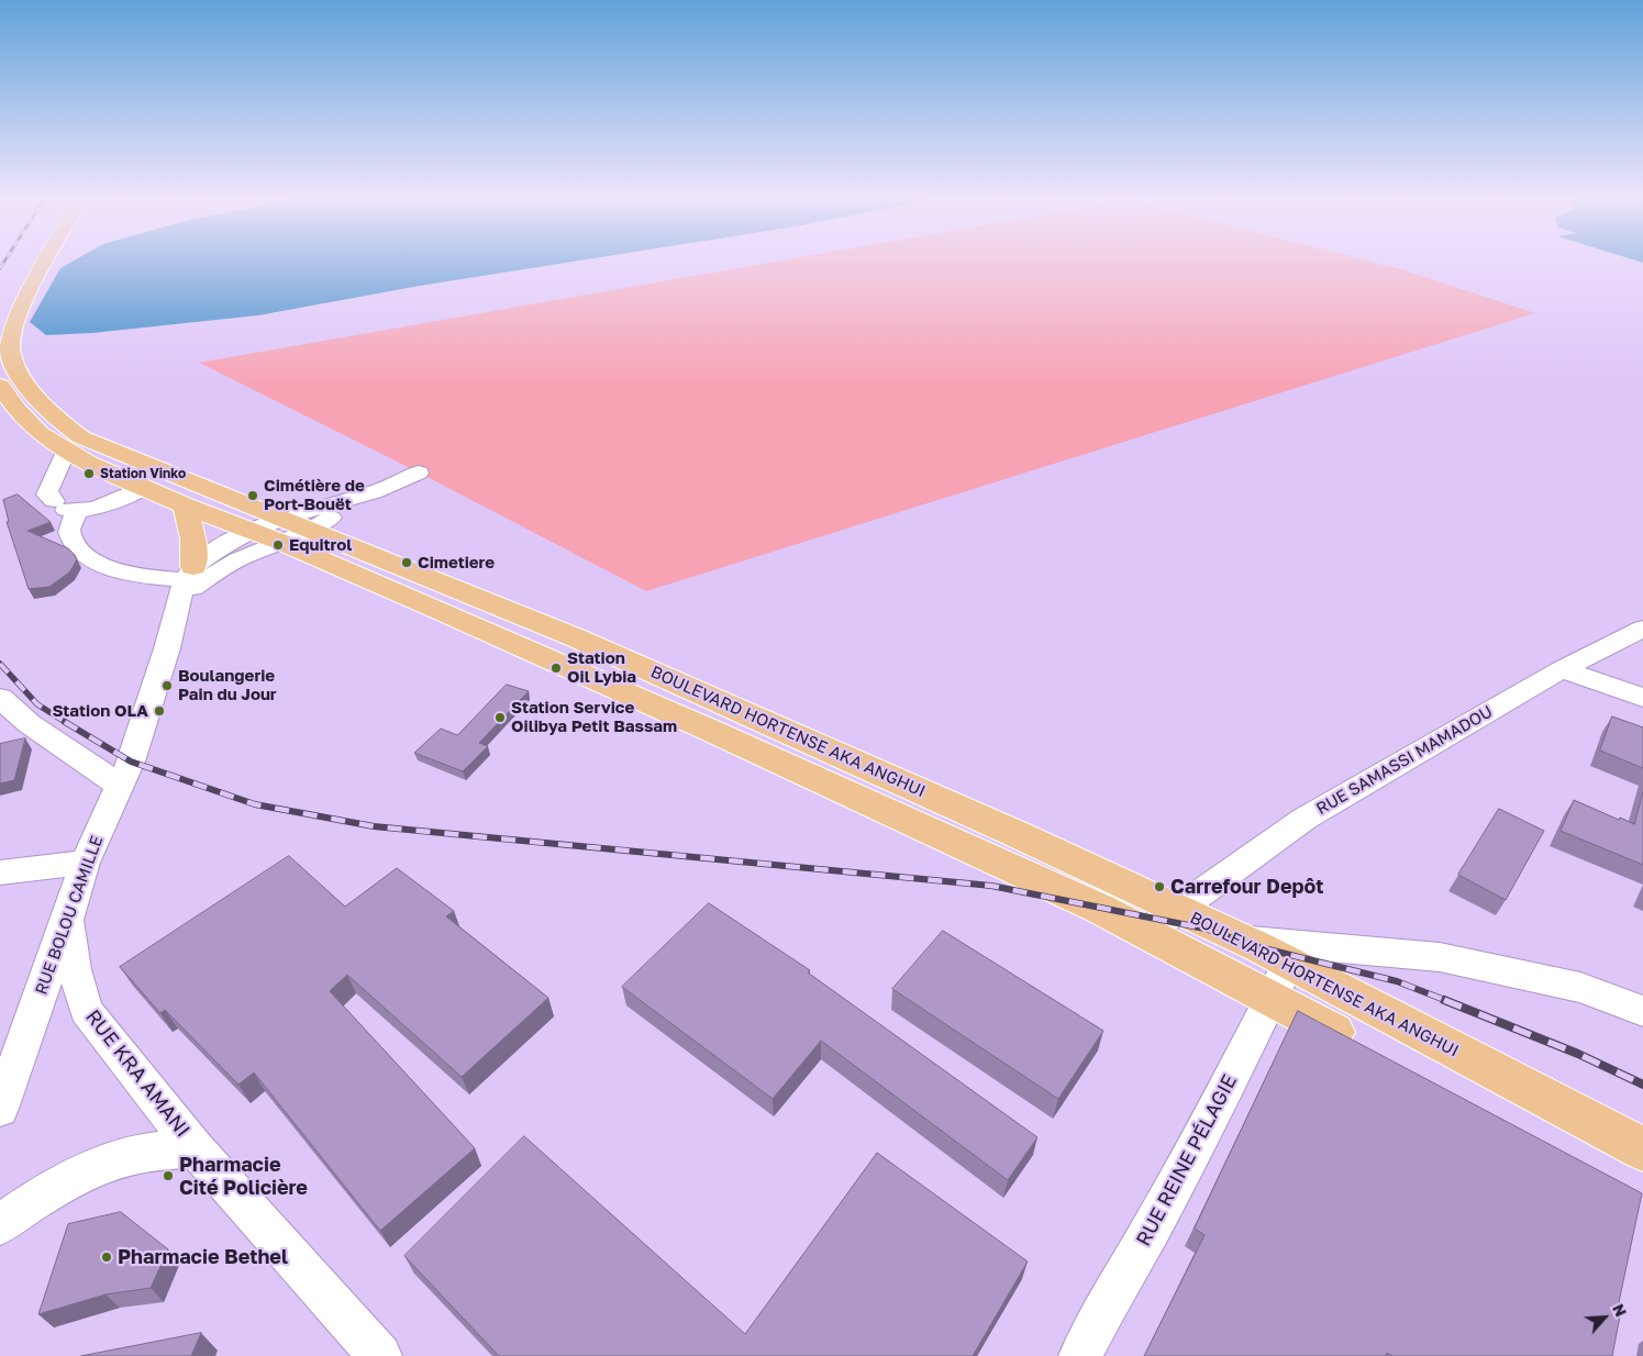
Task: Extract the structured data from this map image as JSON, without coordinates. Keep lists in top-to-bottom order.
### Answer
{
  "streets": {
    "main road": ["BOULEVARD HORTENSE AKA ANGHUI"],
    "street": [
      "RUE SAMASSI MAMADOU",
      "RUE BOLOU CAMILLE",
      "RUE KRA AMANI",
      "RUE REINE PÉLAGIE"
    ]
  },
  "crossings": [
    ["BOULEVARD HORTENSE AKA ANGHUI", "RUE SAMASSI MAMADOU"],
    ["BOULEVARD HORTENSE AKA ANGHUI", "RUE REINE PÉLAGIE"],
    ["RUE BOLOU CAMILLE", "RUE KRA AMANI"]
  ],
  "places": [
    "Station Vinko",
    "Cimétière de Port-Bouët",
    "Equitrol",
    "Cimetiere",
    "Station Oil Lybia",
    "Boulangerie Pain du Jour",
    "Station OLA",
    "Station Service Oilibya Petit Bassam",
    "Carrefour Depôt",
    "Pharmacie Cité Policière",
    "Pharmacie Bethel"
  ],
  "north": "top right"
}
